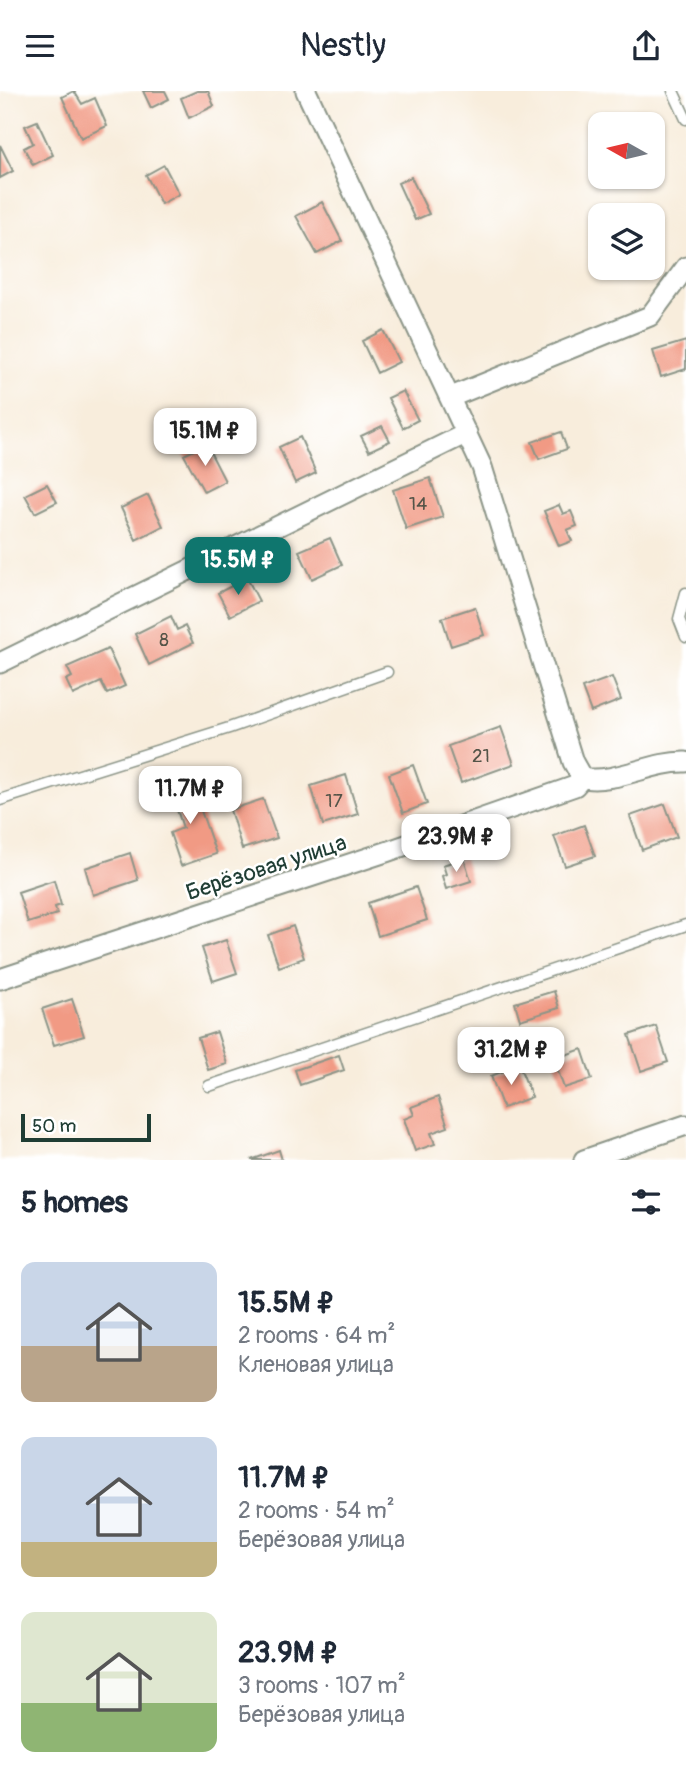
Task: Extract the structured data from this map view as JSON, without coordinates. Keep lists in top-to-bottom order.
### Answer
{
  "streets": {
    "street": ["Берёзовая улица"]
  },
  "house_numbers": [
    "14",
    "8",
    "21",
    "17"
  ],
  "scale_bar": "50 m",
  "north": "left",
  "page": {
    "header": "Nestly",
    "price": [
      "15.1M ₽",
      "15.5M ₽",
      "11.7M ₽",
      "23.9M ₽",
      "31.2M ₽"
    ],
    "scale": "50 m",
    "heading": "5 homes",
    "list": [
      {
        "name": "15.5M ₽",
        "note": "2 rooms · 64 m² · Кленовая улица"
      },
      {
        "name": "11.7M ₽",
        "note": "2 rooms · 54 m² · Берёзовая улица"
      },
      {
        "name": "23.9M ₽",
        "note": "3 rooms · 107 m² · Берёзовая улица"
      }
    ]
  }
}
